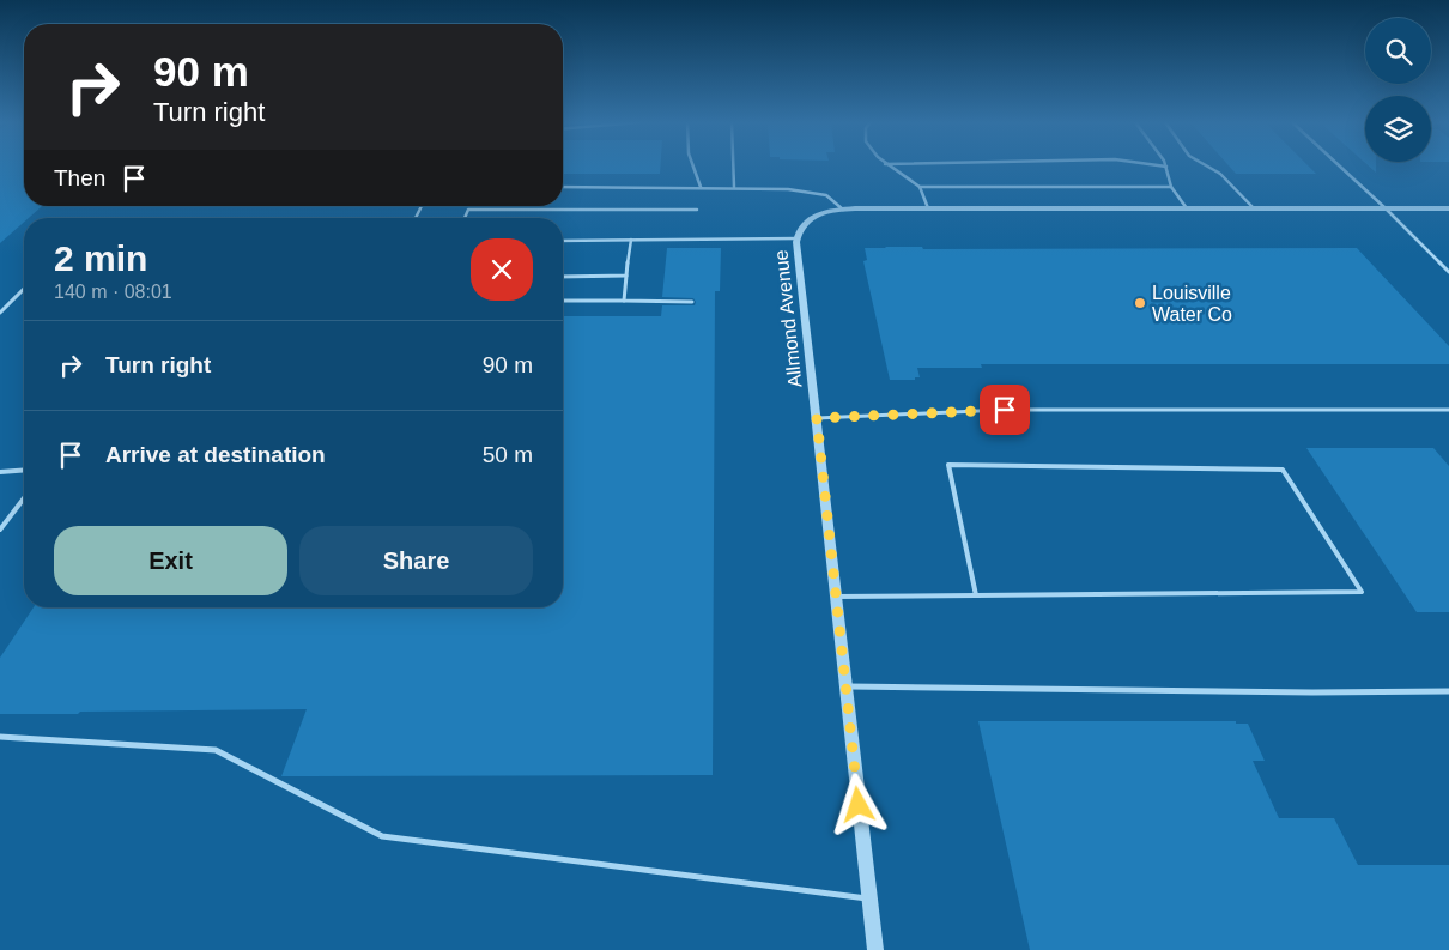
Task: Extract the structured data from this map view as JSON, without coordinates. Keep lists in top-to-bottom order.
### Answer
{
  "streets": {
    "street": ["Allmond Avenue"]
  },
  "places": ["Louisville Water Co"],
  "page": {
    "turn": ["90 m", "Turn right"],
    "then": "Then",
    "heading": ["2 min", "140 m · 08:01"],
    "list": [
      {
        "name": "Turn right",
        "value": "90 m"
      },
      {
        "name": "Arrive at destination",
        "value": "50 m"
      }
    ],
    "buttons": ["Exit", "Share"]
  }
}
